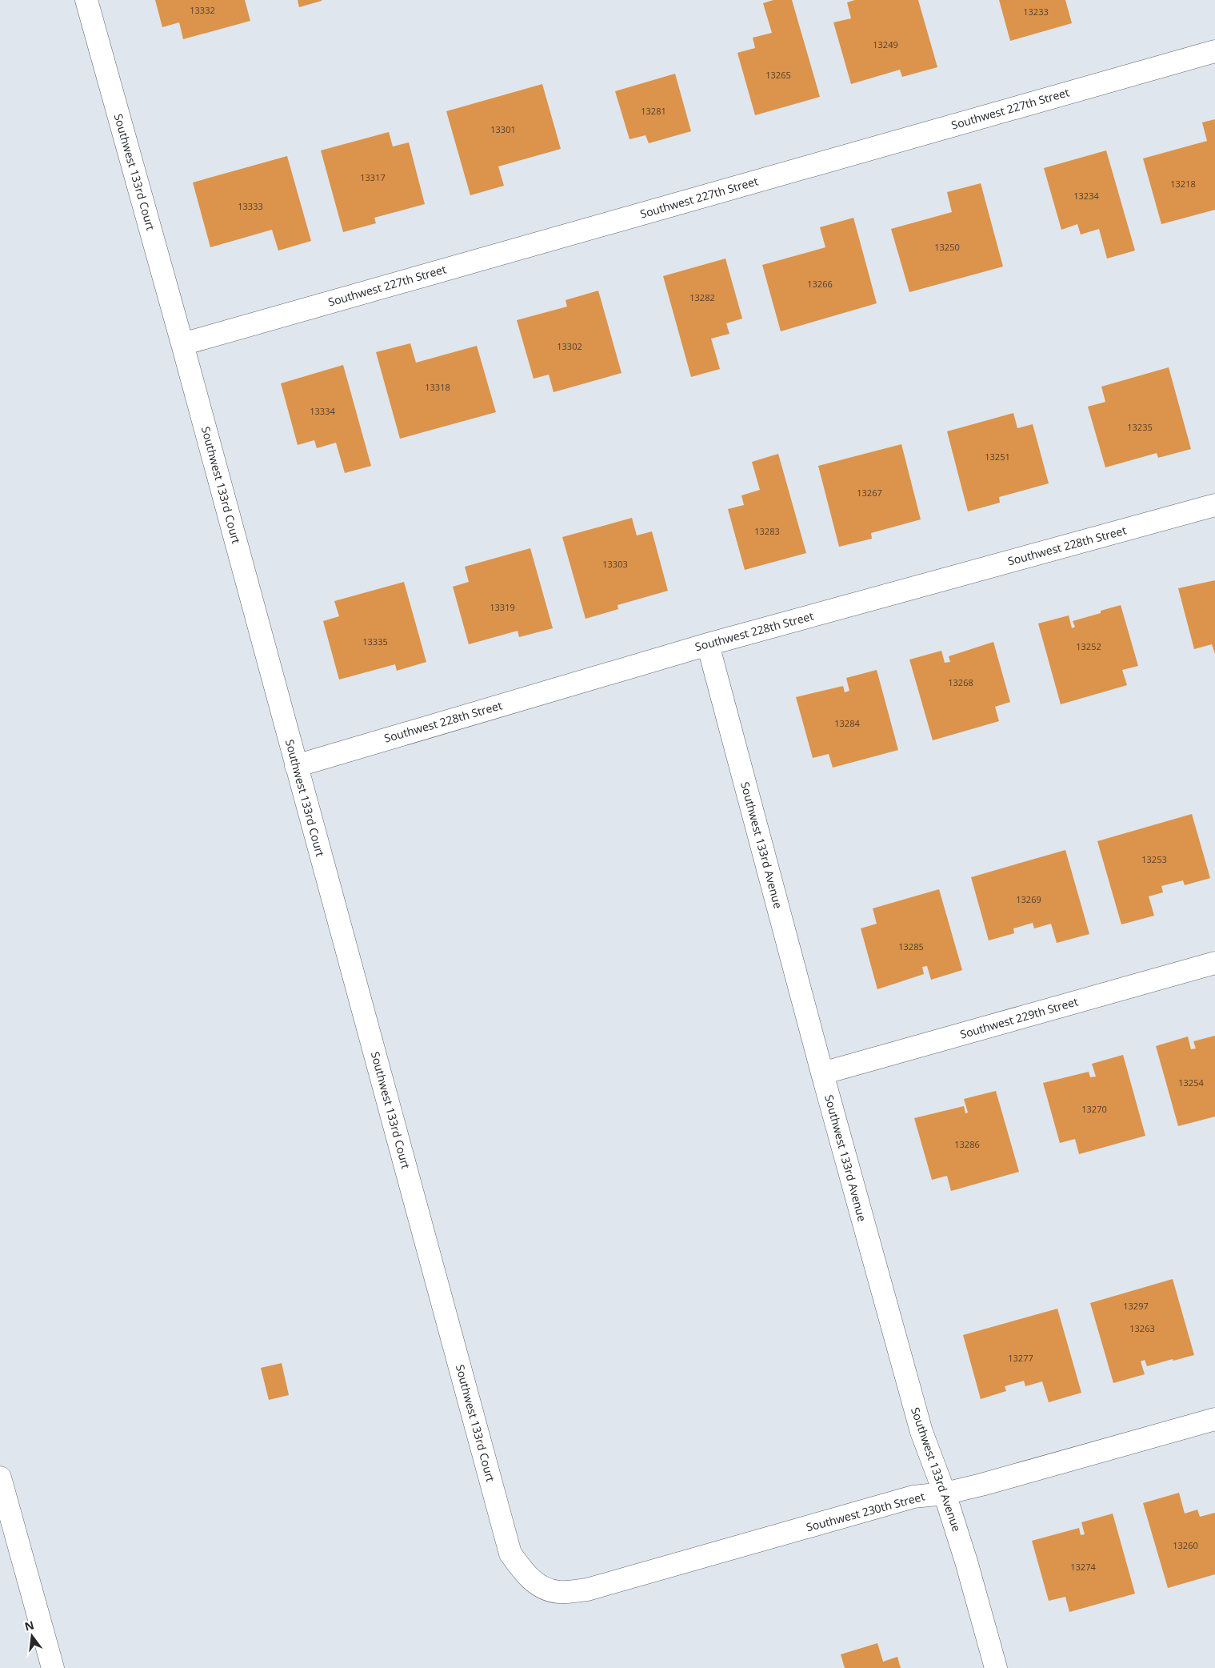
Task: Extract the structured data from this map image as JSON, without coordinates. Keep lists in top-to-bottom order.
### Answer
{
  "streets": {
    "street": [
      "Southwest 227th Street",
      "Southwest 133rd Court",
      "Southwest 228th Street",
      "Southwest 133rd Avenue",
      "Southwest 229th Street",
      "Southwest 230th Street"
    ]
  },
  "crossings": [
    ["Southwest 227th Street", "Southwest 133rd Court"],
    ["Southwest 133rd Court", "Southwest 228th Street"],
    ["Southwest 133rd Court", "Southwest 230th Street"],
    ["Southwest 228th Street", "Southwest 133rd Avenue"],
    ["Southwest 133rd Avenue", "Southwest 229th Street"],
    ["Southwest 133rd Avenue", "Southwest 230th Street"]
  ],
  "house_numbers": [
    "13332",
    "13233",
    "13249",
    "13265",
    "13281",
    "13301",
    "13317",
    "13218",
    "13234",
    "13333",
    "13250",
    "13266",
    "13282",
    "13302",
    "13318",
    "13334",
    "13235",
    "13251",
    "13267",
    "13283",
    "13303",
    "13319",
    "13335",
    "13252",
    "13268",
    "13284",
    "13253",
    "13269",
    "13285",
    "13254",
    "13270",
    "13286",
    "13297",
    "13263",
    "13277",
    "13260",
    "13274"
  ],
  "north": "top"
}
